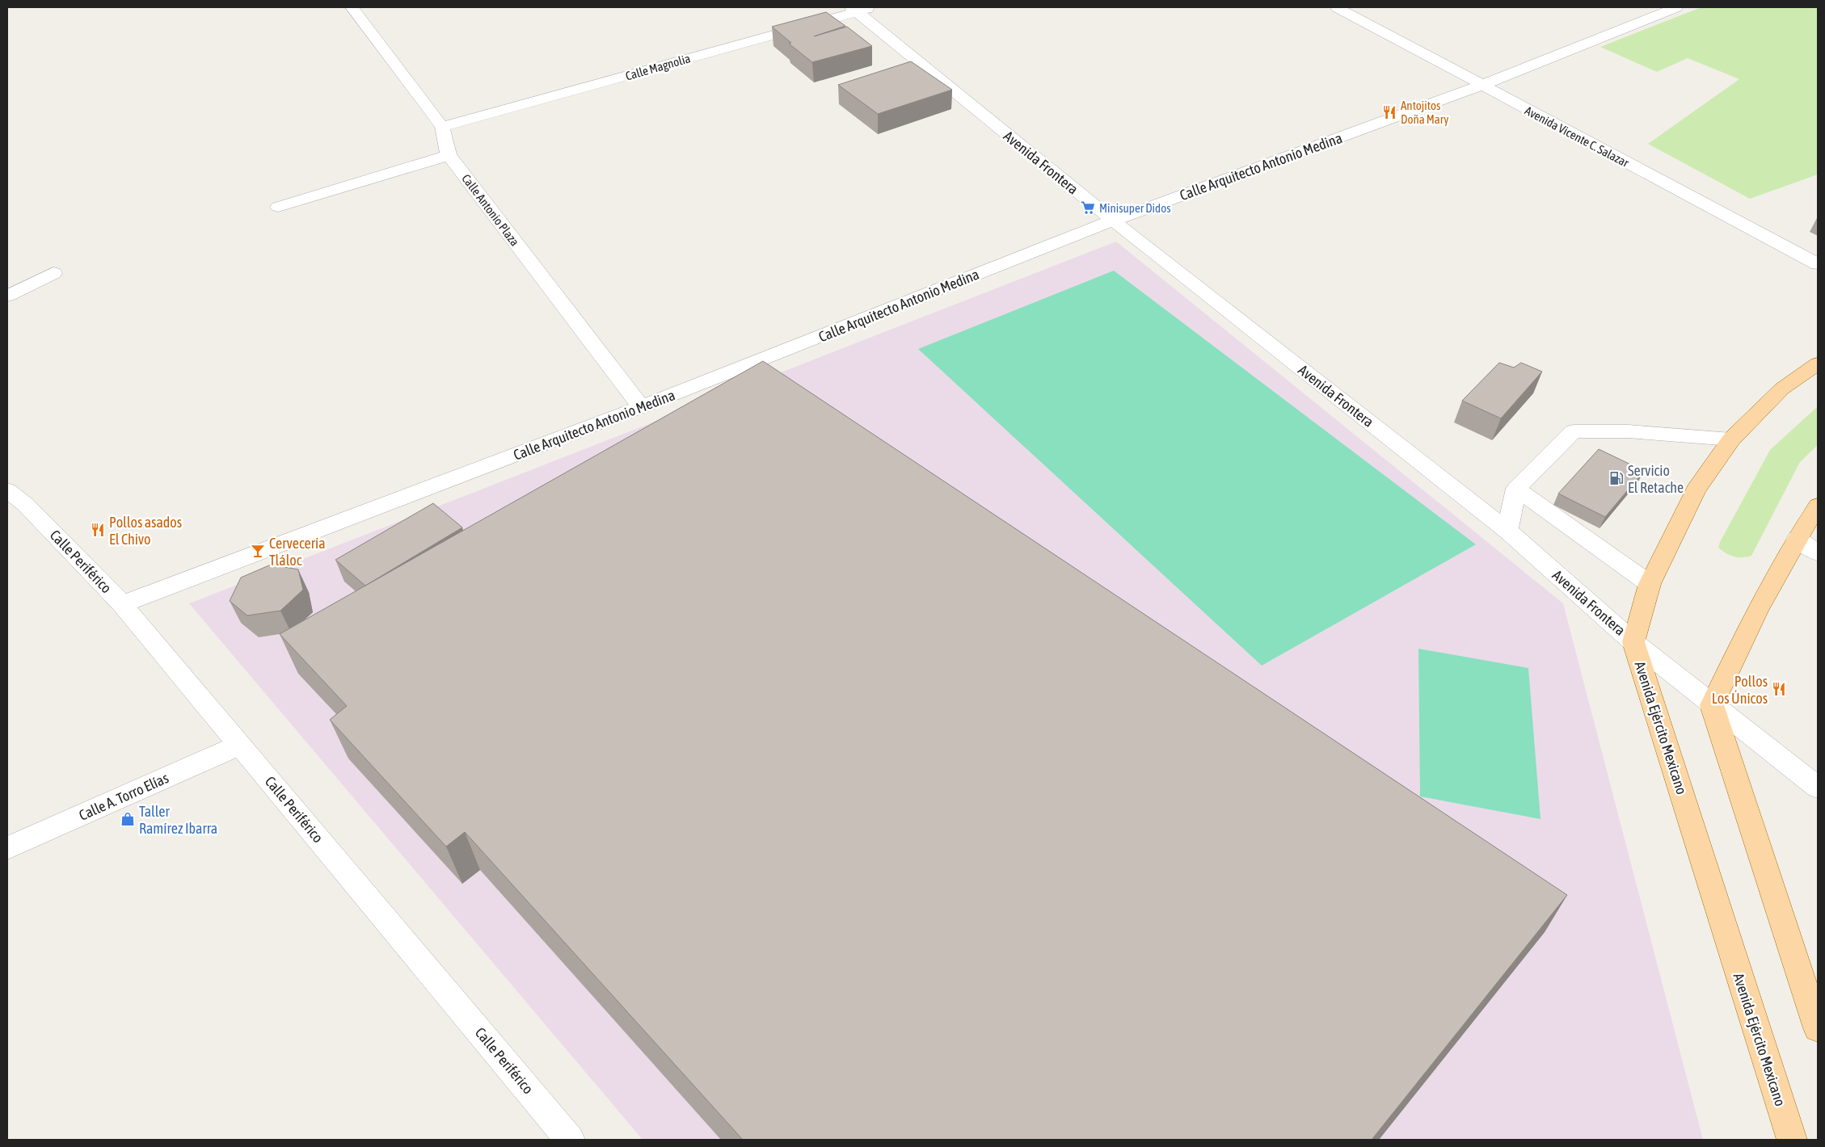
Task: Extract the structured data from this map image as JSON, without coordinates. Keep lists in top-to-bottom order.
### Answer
{
  "streets": {
    "main road": ["Avenida Ejército Mexicano"],
    "street": [
      "Calle Magnolia",
      "Avenida Vicente C. Salazar",
      "Avenida Frontera",
      "Calle Arquitecto Antonio Medina",
      "Calle Antonio Plaza",
      "Calle Periférico",
      "Calle A. Torro Elías"
    ]
  },
  "crossings": [
    ["Calle Magnolia", "Avenida Frontera"],
    ["Calle Magnolia", "Calle Antonio Plaza"],
    ["Avenida Vicente C. Salazar", "Calle Arquitecto Antonio Medina"],
    ["Avenida Frontera", "Calle Arquitecto Antonio Medina"],
    ["Avenida Frontera", "Avenida Ejército Mexicano"],
    ["Calle Arquitecto Antonio Medina", "Calle Antonio Plaza"],
    ["Calle Arquitecto Antonio Medina", "Calle Periférico"],
    ["Calle Periférico", "Calle A. Torro Elías"]
  ],
  "places": {
    "restaurant": ["Antojitos Doña Mary", "Pollos asados El Chivo", "Pollos Los Únicos"],
    "supermarket": ["Minisuper Didos"],
    "fuel station": ["Servicio El Retache"],
    "bar": ["Cervecería Tláloc"],
    "shop": ["Taller Ramírez Ibarra"]
  }
}
